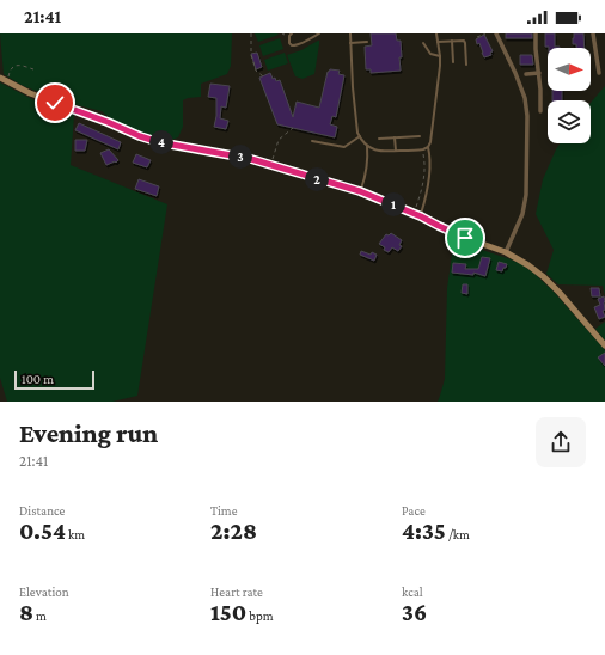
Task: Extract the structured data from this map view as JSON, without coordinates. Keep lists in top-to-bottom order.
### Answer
{
  "scale_bar": "100 m",
  "north": "right",
  "page": {
    "status": "21:41",
    "pins": [
      "4",
      "3",
      "2",
      "1"
    ],
    "scale": "100 m",
    "heading": ["Evening run", "21:41"],
    "stats": [
      ["Distance", "0.54 km"],
      ["Time", "2:28"],
      ["Pace", "4:35 /km"],
      ["Elevation", "8 m"],
      ["Heart rate", "150 bpm"],
      ["kcal", "36"]
    ]
  }
}
